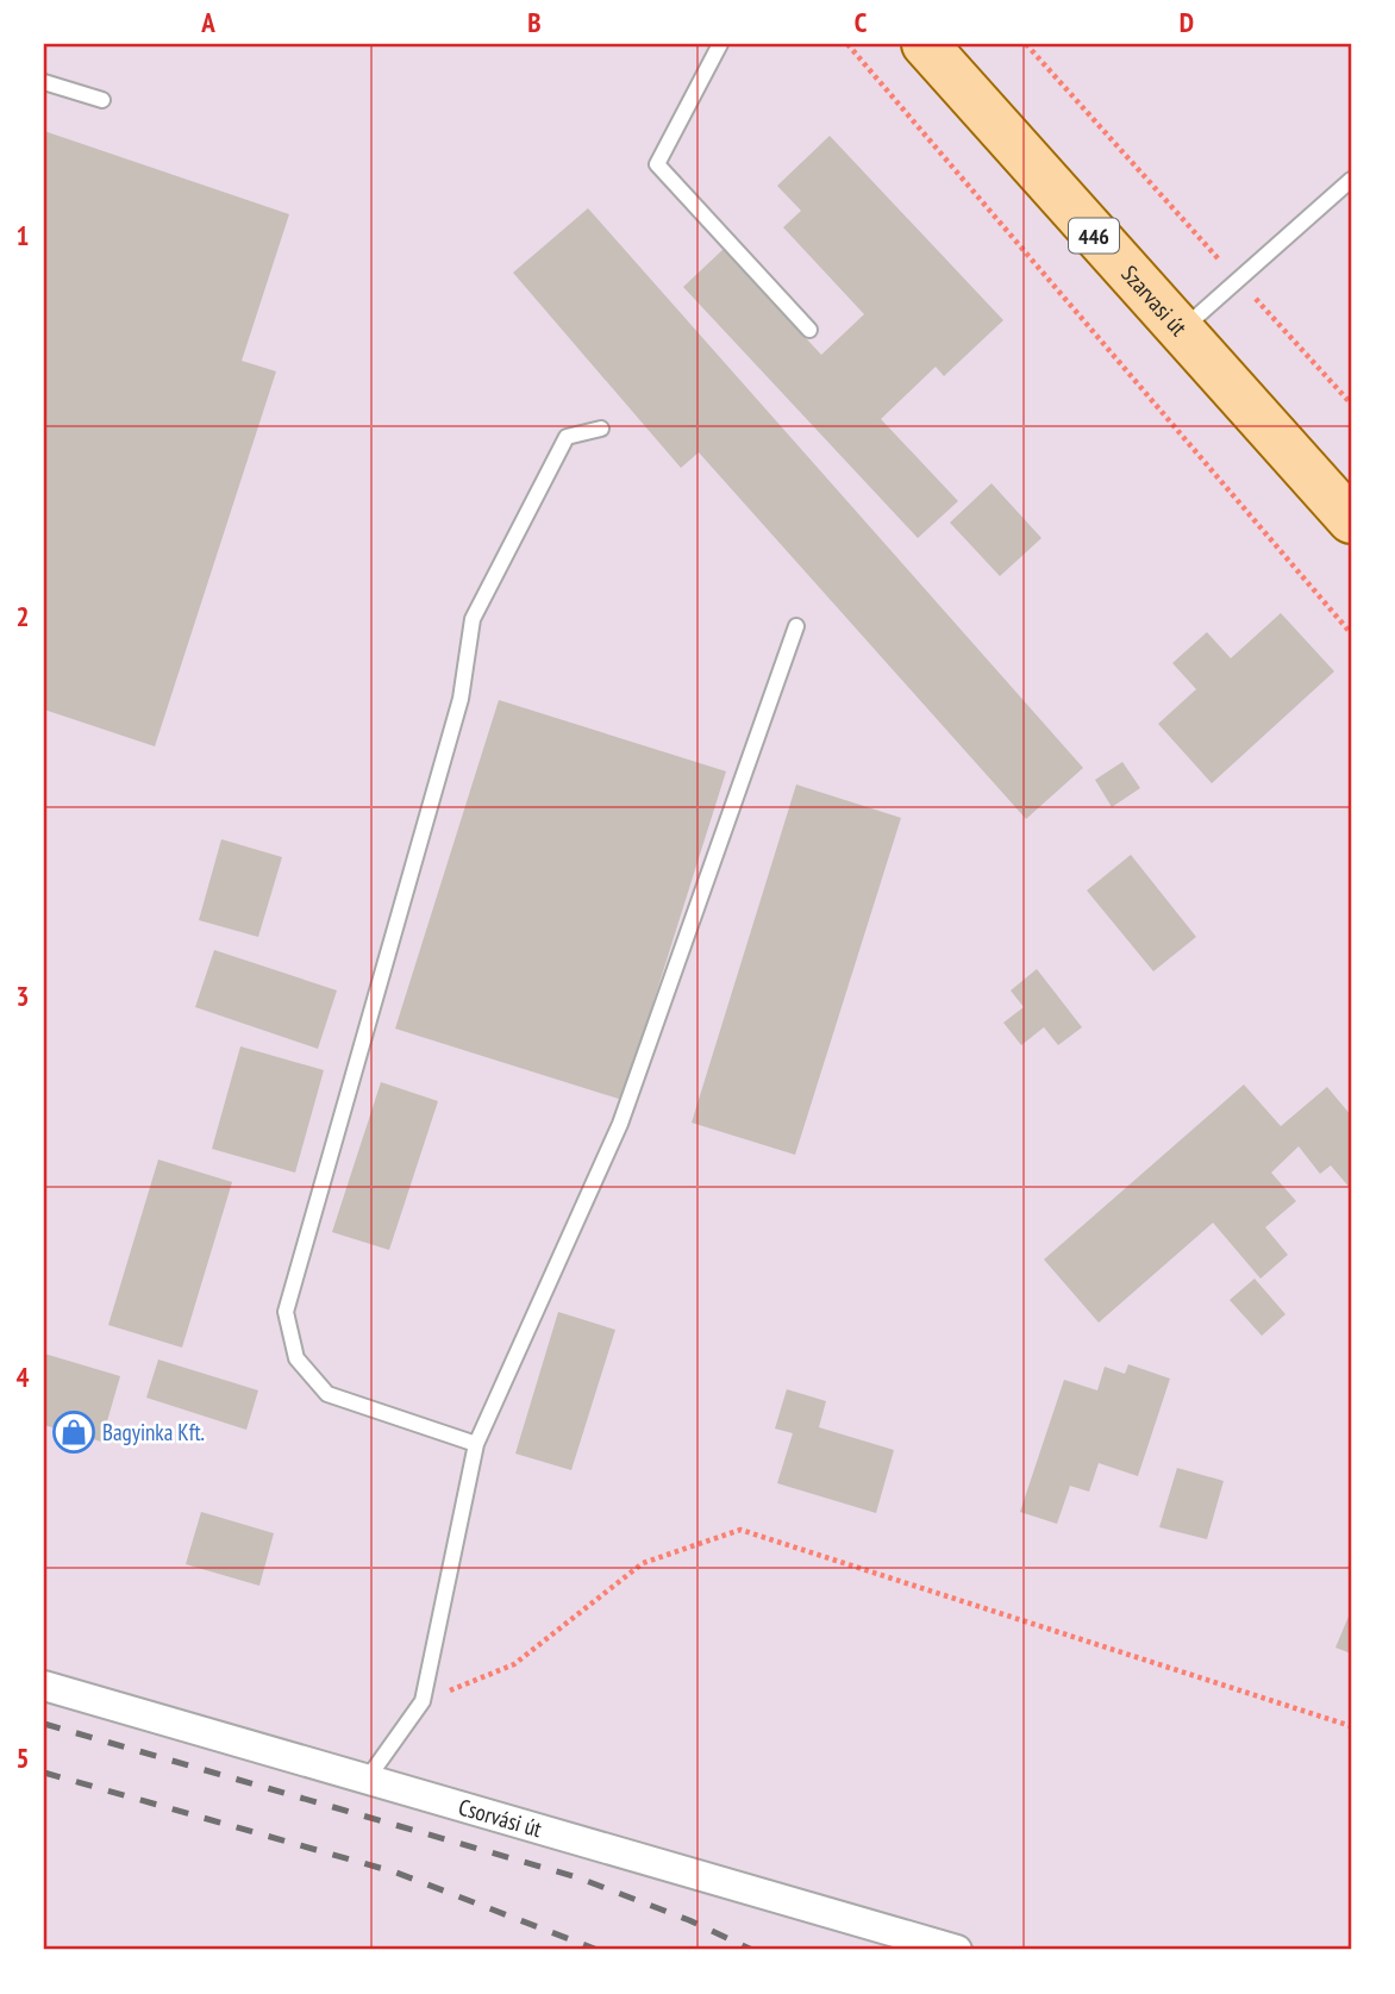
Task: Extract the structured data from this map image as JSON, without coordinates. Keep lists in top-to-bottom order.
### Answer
{
  "streets": {
    "main road": ["446", "Szarvasi út"],
    "street": ["Csorvási út"]
  },
  "places": {
    "shop": ["Bagyinka Kft."]
  },
  "grid": {
    "columns": [
      "A",
      "B",
      "C",
      "D"
    ],
    "rows": [
      "1",
      "2",
      "3",
      "4",
      "5"
    ]
  }
}
